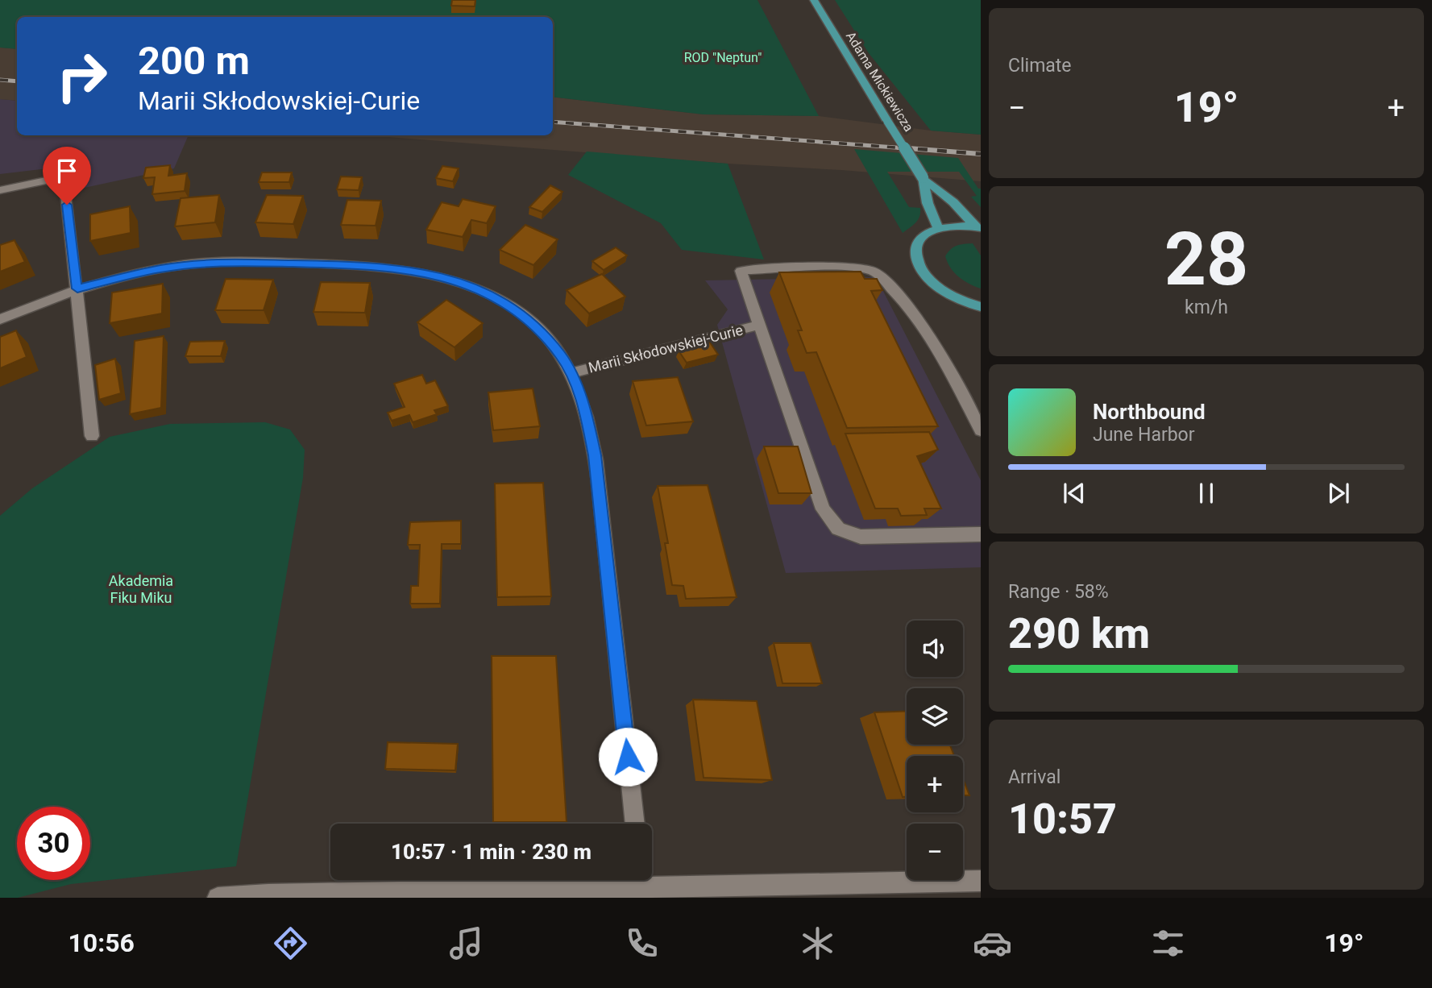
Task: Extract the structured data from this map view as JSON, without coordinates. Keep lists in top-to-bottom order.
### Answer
{
  "streets": {
    "main road": ["Adama Mickiewicza"],
    "street": ["Marii Skłodowskiej-Curie"]
  },
  "parks": ["ROD \"Neptun\"", "Akademia Fiku Miku"],
  "page": {
    "tile": [
      "Climate",
      ["28", "km/h"],
      ["Range · 58%", "290 km"],
      ["Arrival", "10:57"]
    ],
    "turn": ["200 m", "Marii Skłodowskiej-Curie"],
    "heat": ["−", "19°", "+"],
    "song": ["Northbound", "June Harbor"],
    "map_buttons": ["+", "−"],
    "limit": "30",
    "trip": "10:57 · 1 min · 230 m",
    "tabs": ["10:56", "19°"]
  }
}
